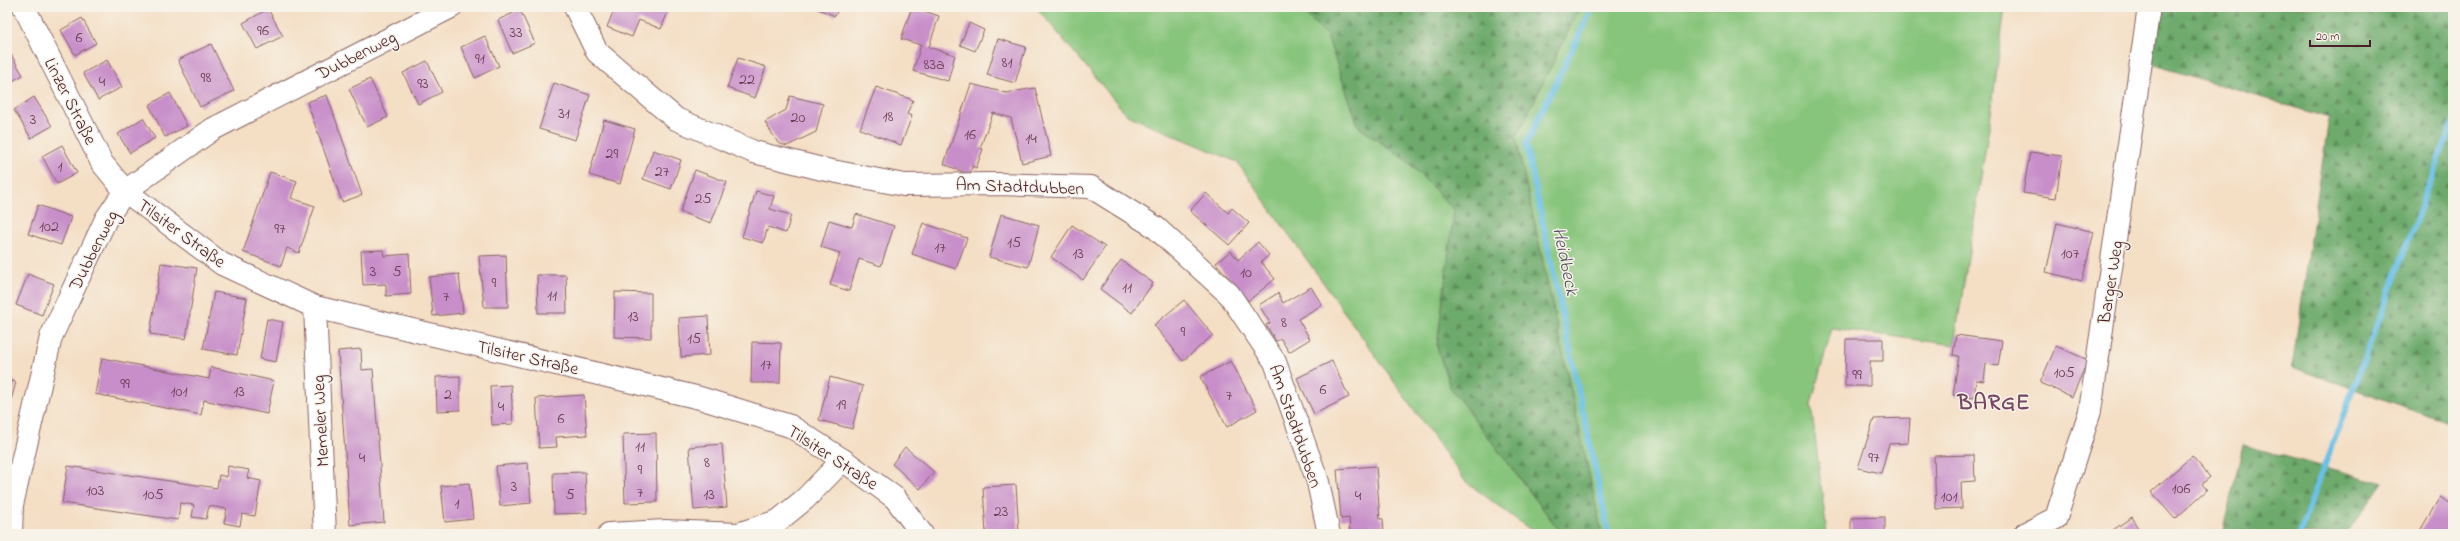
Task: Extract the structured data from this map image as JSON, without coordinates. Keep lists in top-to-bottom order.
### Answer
{
  "streets": {
    "street": [
      "Dubbenweg",
      "Linzer Straße",
      "Am Stadtdubben",
      "Tilsiter Straße",
      "Barger Weg",
      "Memeler Weg"
    ]
  },
  "crossings": [
    ["Dubbenweg", "Linzer Straße"],
    ["Dubbenweg", "Tilsiter Straße"],
    ["Linzer Straße", "Tilsiter Straße"],
    ["Tilsiter Straße", "Memeler Weg"]
  ],
  "districts": ["BARGE"],
  "water": ["Heidbeck"],
  "house_numbers": [
    "96",
    "33",
    "6",
    "91",
    "81",
    "83a",
    "98",
    "22",
    "4",
    "93",
    "31",
    "18",
    "20",
    "3",
    "16",
    "14",
    "29",
    "1",
    "27",
    "25",
    "102",
    "97",
    "15",
    "17",
    "13",
    "107",
    "3",
    "5",
    "10",
    "9",
    "11",
    "11",
    "7",
    "13",
    "8",
    "9",
    "15",
    "17",
    "105",
    "99",
    "99",
    "6",
    "101",
    "13",
    "2",
    "7",
    "19",
    "4",
    "6",
    "11",
    "4",
    "97",
    "8",
    "9",
    "3",
    "106",
    "103",
    "7",
    "105",
    "5",
    "13",
    "4",
    "101",
    "1",
    "23"
  ],
  "scale_bar": "20 m"
}
